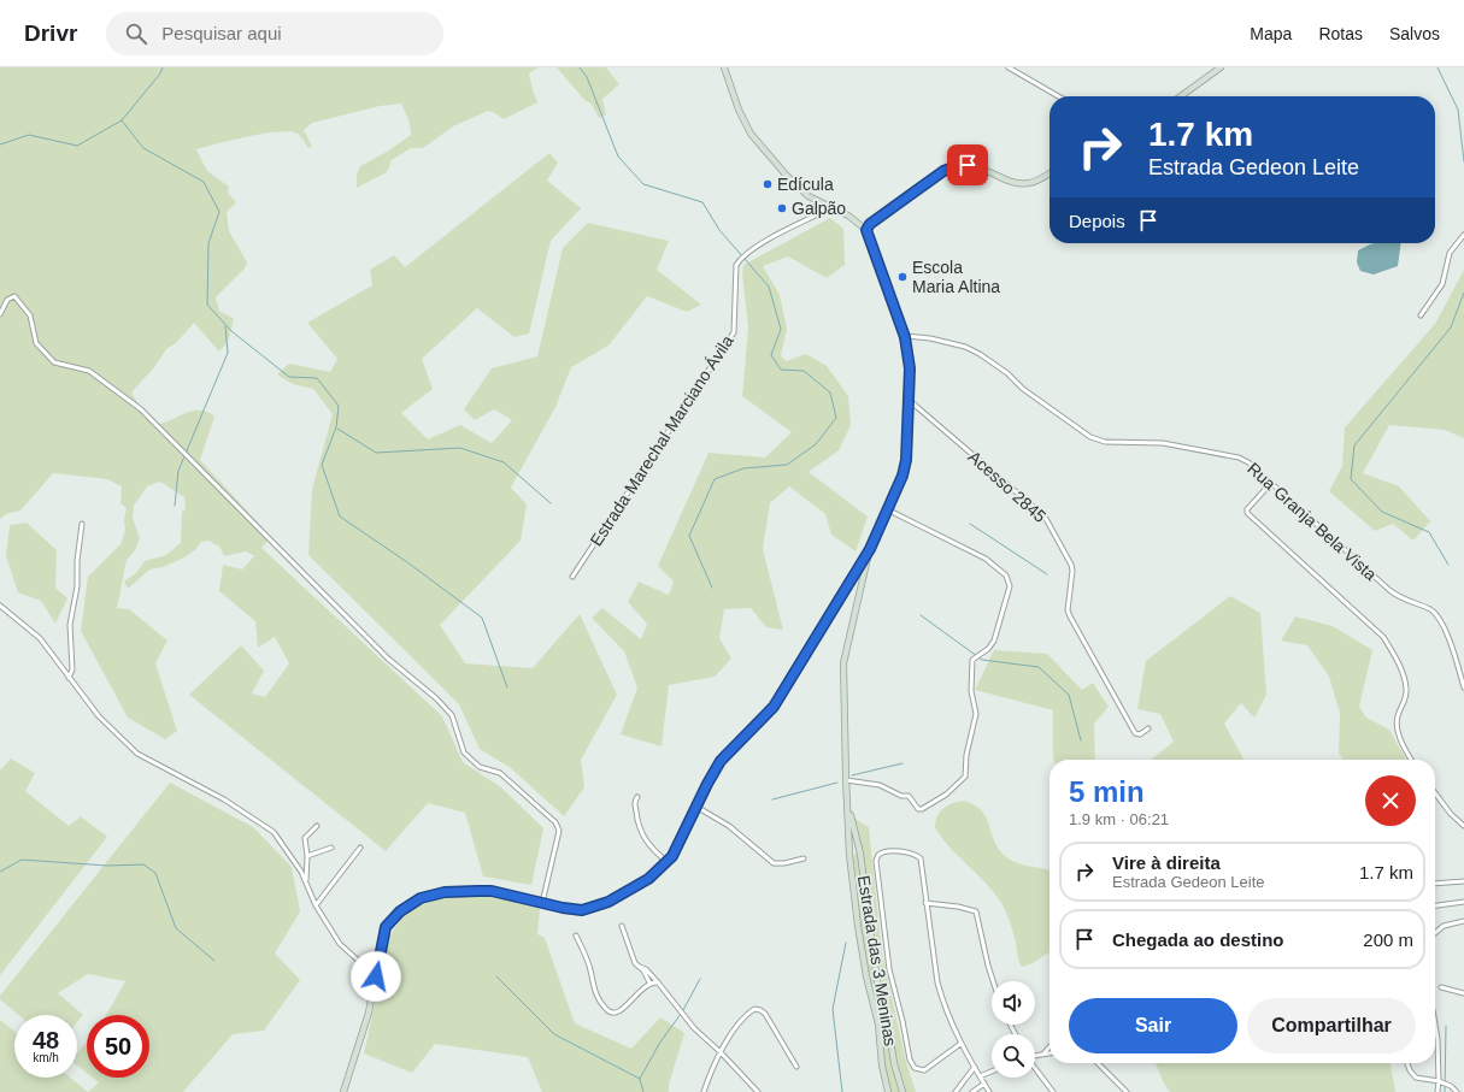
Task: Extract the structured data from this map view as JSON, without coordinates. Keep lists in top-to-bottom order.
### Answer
{
  "streets": {
    "main road": ["Estrada das 3 Meninas"],
    "street": ["Estrada Marechal Marciano Ávila", "Acesso 2845", "Rua Granja Bela Vista"]
  },
  "places": ["Edícula", "Galpão", "Escola Maria Altina"],
  "page": {
    "header": "Drivr",
    "search": "Pesquisar aqui",
    "nav": ["Mapa", "Rotas", "Salvos"],
    "turn": ["1.7 km", "Estrada Gedeon Leite"],
    "then": "Depois",
    "heading": ["5 min", "1.9 km · 06:21"],
    "list": [
      {
        "name": "Vire à direita",
        "note": "Estrada Gedeon Leite",
        "value": "1.7 km"
      },
      {
        "name": "Chegada ao destino",
        "value": "200 m"
      }
    ],
    "buttons": ["Sair", "Compartilhar"],
    "speed": "48 km/h",
    "limit": "50"
  }
}
